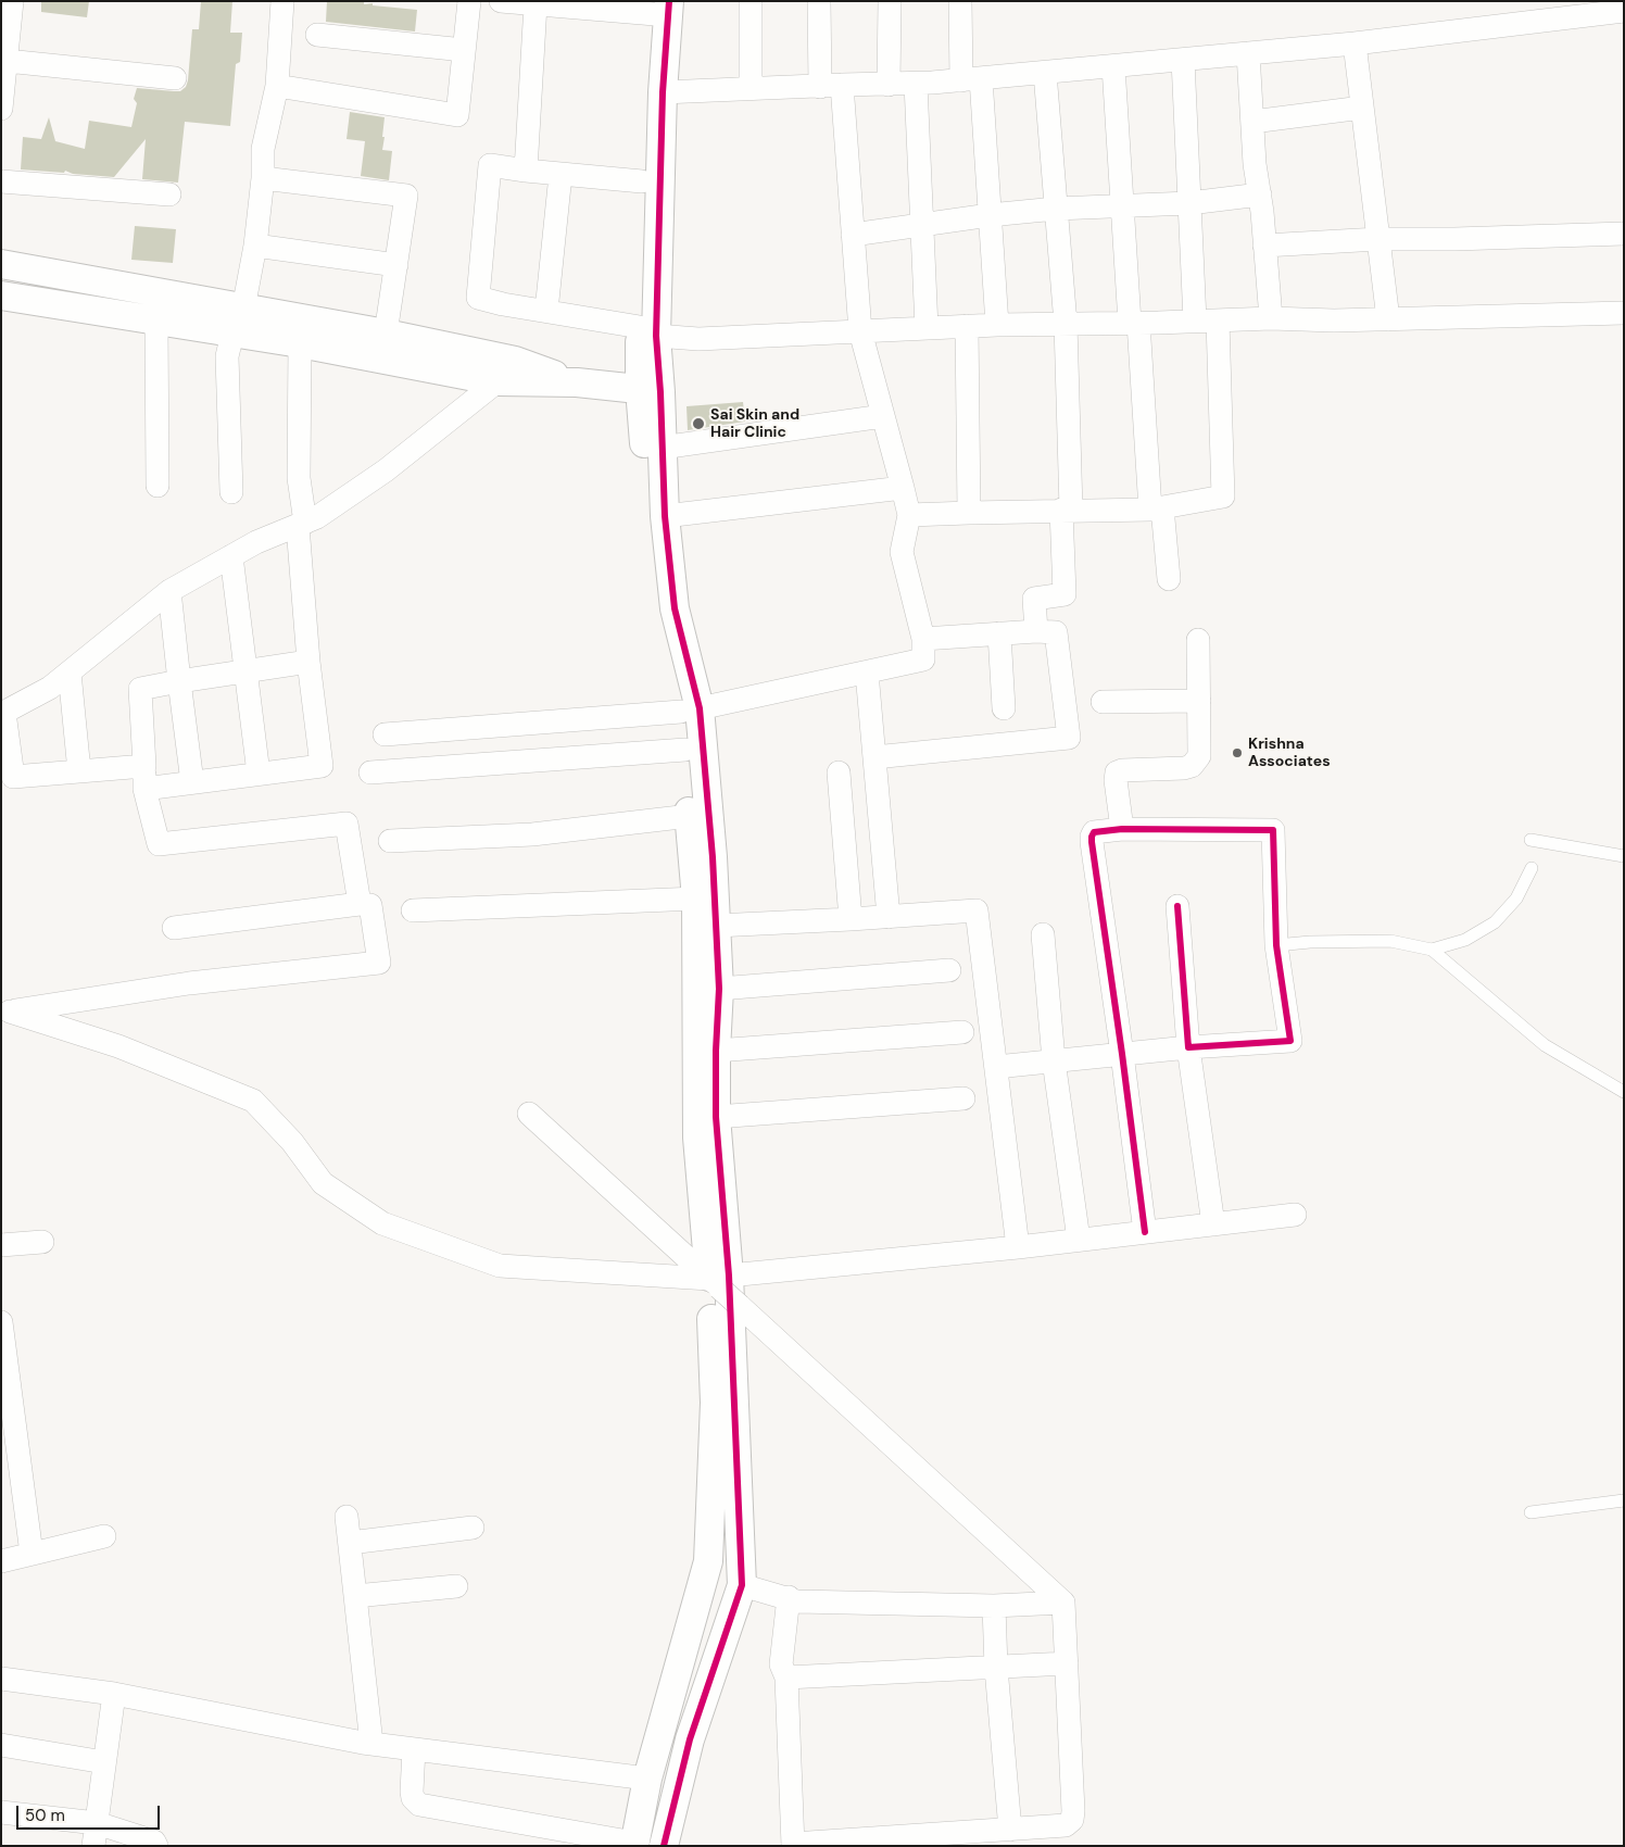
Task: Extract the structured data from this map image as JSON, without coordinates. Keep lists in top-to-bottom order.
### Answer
{
  "places": ["Sai Skin and Hair Clinic", "Krishna Associates"],
  "scale_bar": "50 m"
}
